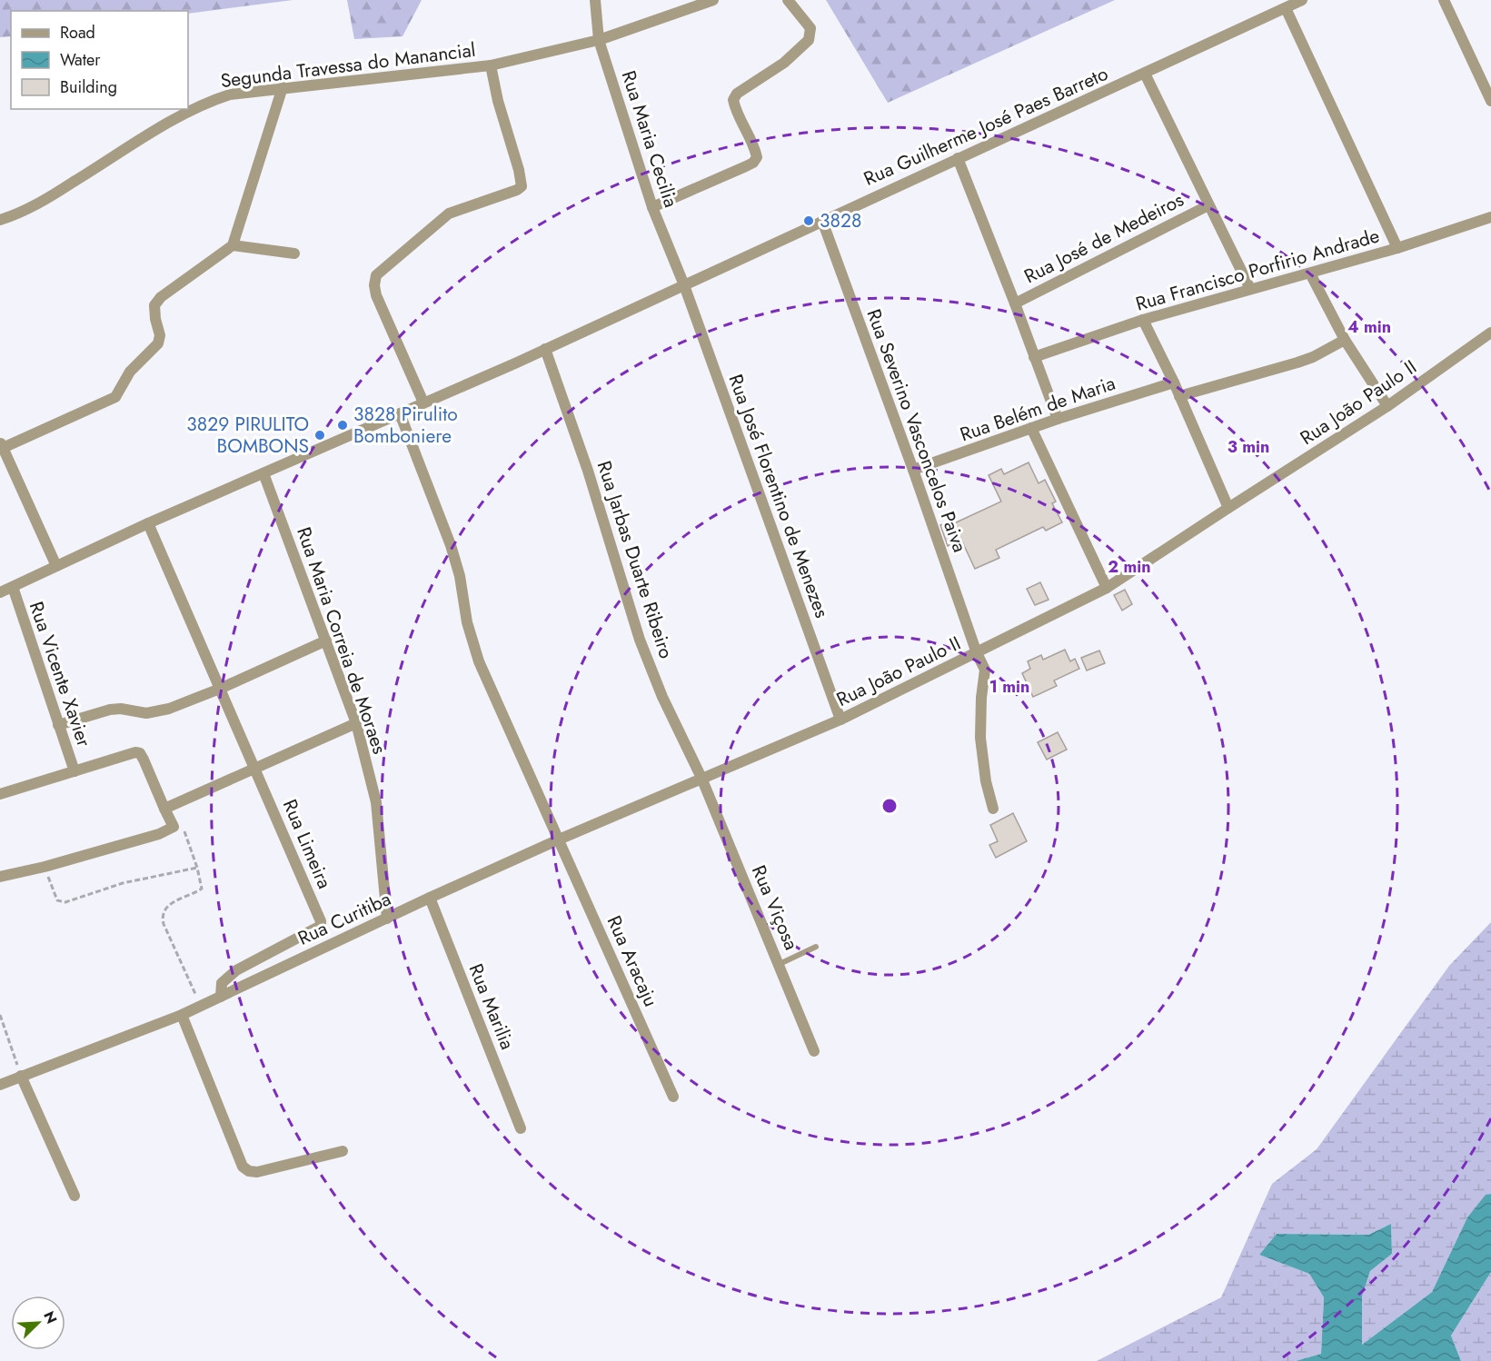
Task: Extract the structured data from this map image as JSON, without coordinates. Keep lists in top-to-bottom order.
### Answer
{
  "streets": {
    "street": [
      "Segunda Travessa do Manancial",
      "Rua Guilherme José Paes Barreto",
      "Rua Maria Cecilia",
      "Rua José de Medeiros",
      "Rua Francisco Porfirio Andrade",
      "Rua João Paulo II",
      "Rua Belém de Maria",
      "Rua Severino Vasconcelos Paiva",
      "Rua José Florentino de Menezes",
      "Rua Jarbas Duarte Ribeiro",
      "Rua Maria Correia de Moraes",
      "Rua Vicente Xavier",
      "Rua Limeira",
      "Rua Viçosa",
      "Rua Curitiba",
      "Rua Aracaju",
      "Rua Marilia"
    ]
  },
  "crossings": [
    ["Segunda Travessa do Manancial", "Rua Maria Cecilia"],
    ["Rua Guilherme José Paes Barreto", "Rua Maria Cecilia"],
    ["Rua Guilherme José Paes Barreto", "Rua Severino Vasconcelos Paiva"],
    ["Rua Guilherme José Paes Barreto", "Rua José Florentino de Menezes"],
    ["Rua Guilherme José Paes Barreto", "Rua Jarbas Duarte Ribeiro"],
    ["Rua Guilherme José Paes Barreto", "Rua Maria Correia de Moraes"],
    ["Rua Guilherme José Paes Barreto", "Rua Vicente Xavier"],
    ["Rua Guilherme José Paes Barreto", "Rua Limeira"],
    ["Rua Guilherme José Paes Barreto", "Rua Aracaju"],
    ["Rua Maria Cecilia", "Rua José Florentino de Menezes"],
    ["Rua João Paulo II", "Rua Severino Vasconcelos Paiva"],
    ["Rua João Paulo II", "Rua José Florentino de Menezes"],
    ["Rua João Paulo II", "Rua Jarbas Duarte Ribeiro"],
    ["Rua João Paulo II", "Rua Viçosa"],
    ["Rua João Paulo II", "Rua Curitiba"],
    ["Rua Belém de Maria", "Rua Severino Vasconcelos Paiva"],
    ["Rua Jarbas Duarte Ribeiro", "Rua Viçosa"],
    ["Rua Jarbas Duarte Ribeiro", "Rua Curitiba"],
    ["Rua Maria Correia de Moraes", "Rua Curitiba"],
    ["Rua Limeira", "Rua Curitiba"],
    ["Rua Viçosa", "Rua Curitiba"],
    ["Rua Curitiba", "Rua Aracaju"],
    ["Rua Curitiba", "Rua Marilia"]
  ],
  "places": ["3828", "3828 Pirulito Bomboniere", "3829 PIRULITO BOMBONS"],
  "legend": ["Road", "Water", "Building"],
  "north": "top right",
  "rings": [
    "4 min",
    "3 min",
    "2 min",
    "1 min"
  ]
}
